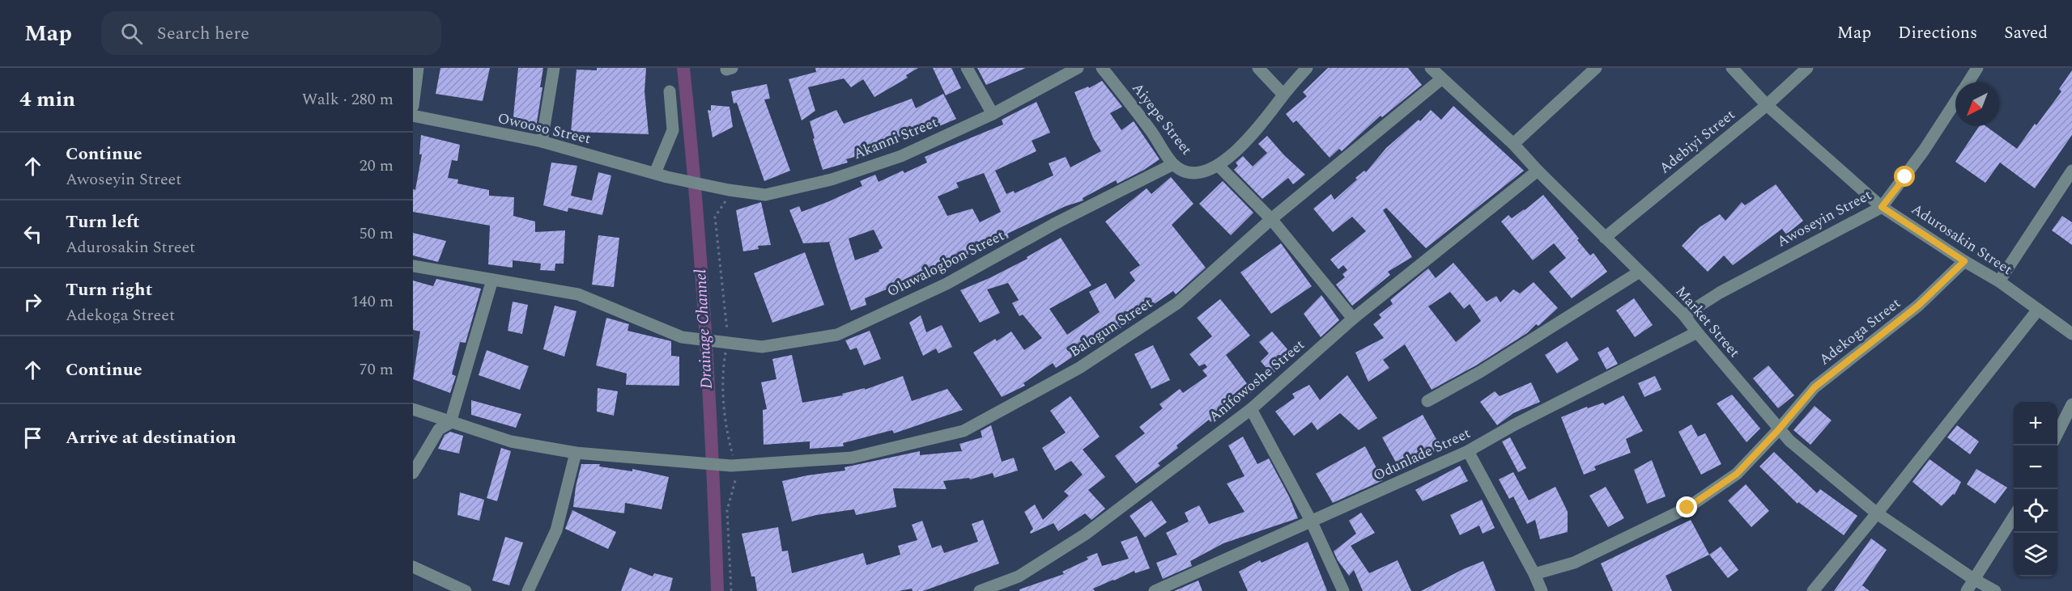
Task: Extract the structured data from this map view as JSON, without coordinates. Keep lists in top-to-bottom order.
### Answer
{
  "streets": {
    "street": [
      "Aiyepe Street",
      "Owooso Street",
      "Akanni Street",
      "Adebiyi Street",
      "Awoseyin Street",
      "Adurosakin Street",
      "Oluwalogbon Street",
      "Market Street",
      "Balogun Street",
      "Adekoga Street",
      "Anifowoshe Street",
      "Odunlade Street"
    ]
  },
  "crossings": [
    ["Aiyepe Street", "Oluwalogbon Street"],
    ["Owooso Street", "Akanni Street"],
    ["Adebiyi Street", "Adurosakin Street"],
    ["Adebiyi Street", "Market Street"],
    ["Awoseyin Street", "Adurosakin Street"],
    ["Awoseyin Street", "Market Street"],
    ["Adurosakin Street", "Adekoga Street"],
    ["Market Street", "Balogun Street"],
    ["Market Street", "Adekoga Street"],
    ["Market Street", "Anifowoshe Street"],
    ["Market Street", "Odunlade Street"]
  ],
  "water": ["Drainage Channel"],
  "north": "bottom left",
  "page": {
    "header": "Map",
    "search": "Search here",
    "nav": ["Map", "Directions", "Saved"],
    "heading": ["4 min", "Walk · 280 m"],
    "list": [
      ["Continue", "Awoseyin Street", "20 m"],
      ["Turn left", "Adurosakin Street", "50 m"],
      ["Turn right", "Adekoga Street", "140 m"],
      ["Continue", "70 m"],
      "Arrive at destination"
    ],
    "map_buttons": ["+", "−"]
  }
}
